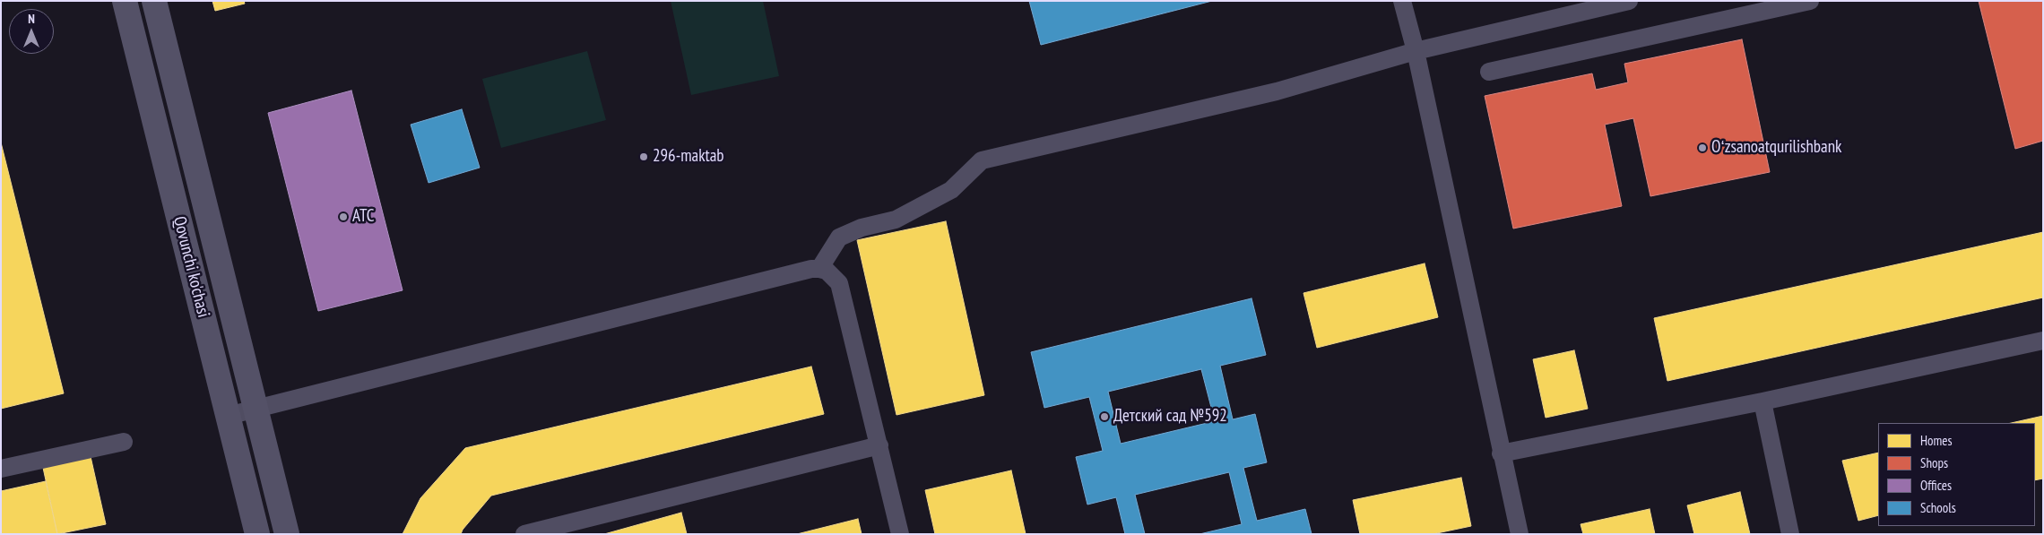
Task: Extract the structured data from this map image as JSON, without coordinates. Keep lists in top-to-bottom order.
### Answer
{
  "streets": {
    "street": ["Qovunchi ko'chasi"]
  },
  "places": [
    "Oʻzsanoatqurilishbank",
    "296-maktab",
    "АТС",
    "Детcкий сад №592"
  ],
  "legend": [
    "Homes",
    "Shops",
    "Offices",
    "Schools"
  ],
  "north": "top"
}
